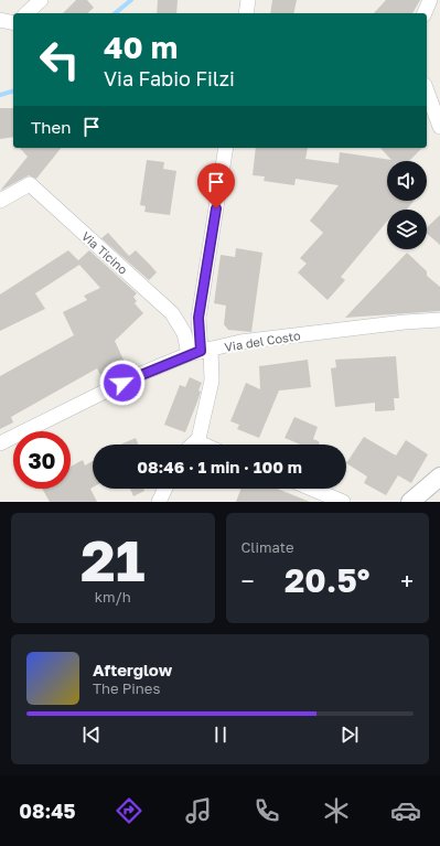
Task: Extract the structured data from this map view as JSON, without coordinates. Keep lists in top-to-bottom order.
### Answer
{
  "streets": {
    "street": ["Via Ticino", "Via del Costo"]
  },
  "crossings": [
    ["Via Ticino", "Via del Costo"]
  ],
  "page": {
    "turn": ["40 m", "Via Fabio Filzi"],
    "then": "Then",
    "limit": "30",
    "trip": "08:46 · 1 min · 100 m",
    "tile": [
      ["21", "km/h"],
      "Climate"
    ],
    "heat": ["−", "20.5°", "+"],
    "song": ["Afterglow", "The Pines"],
    "tabs": "08:45"
  }
}
